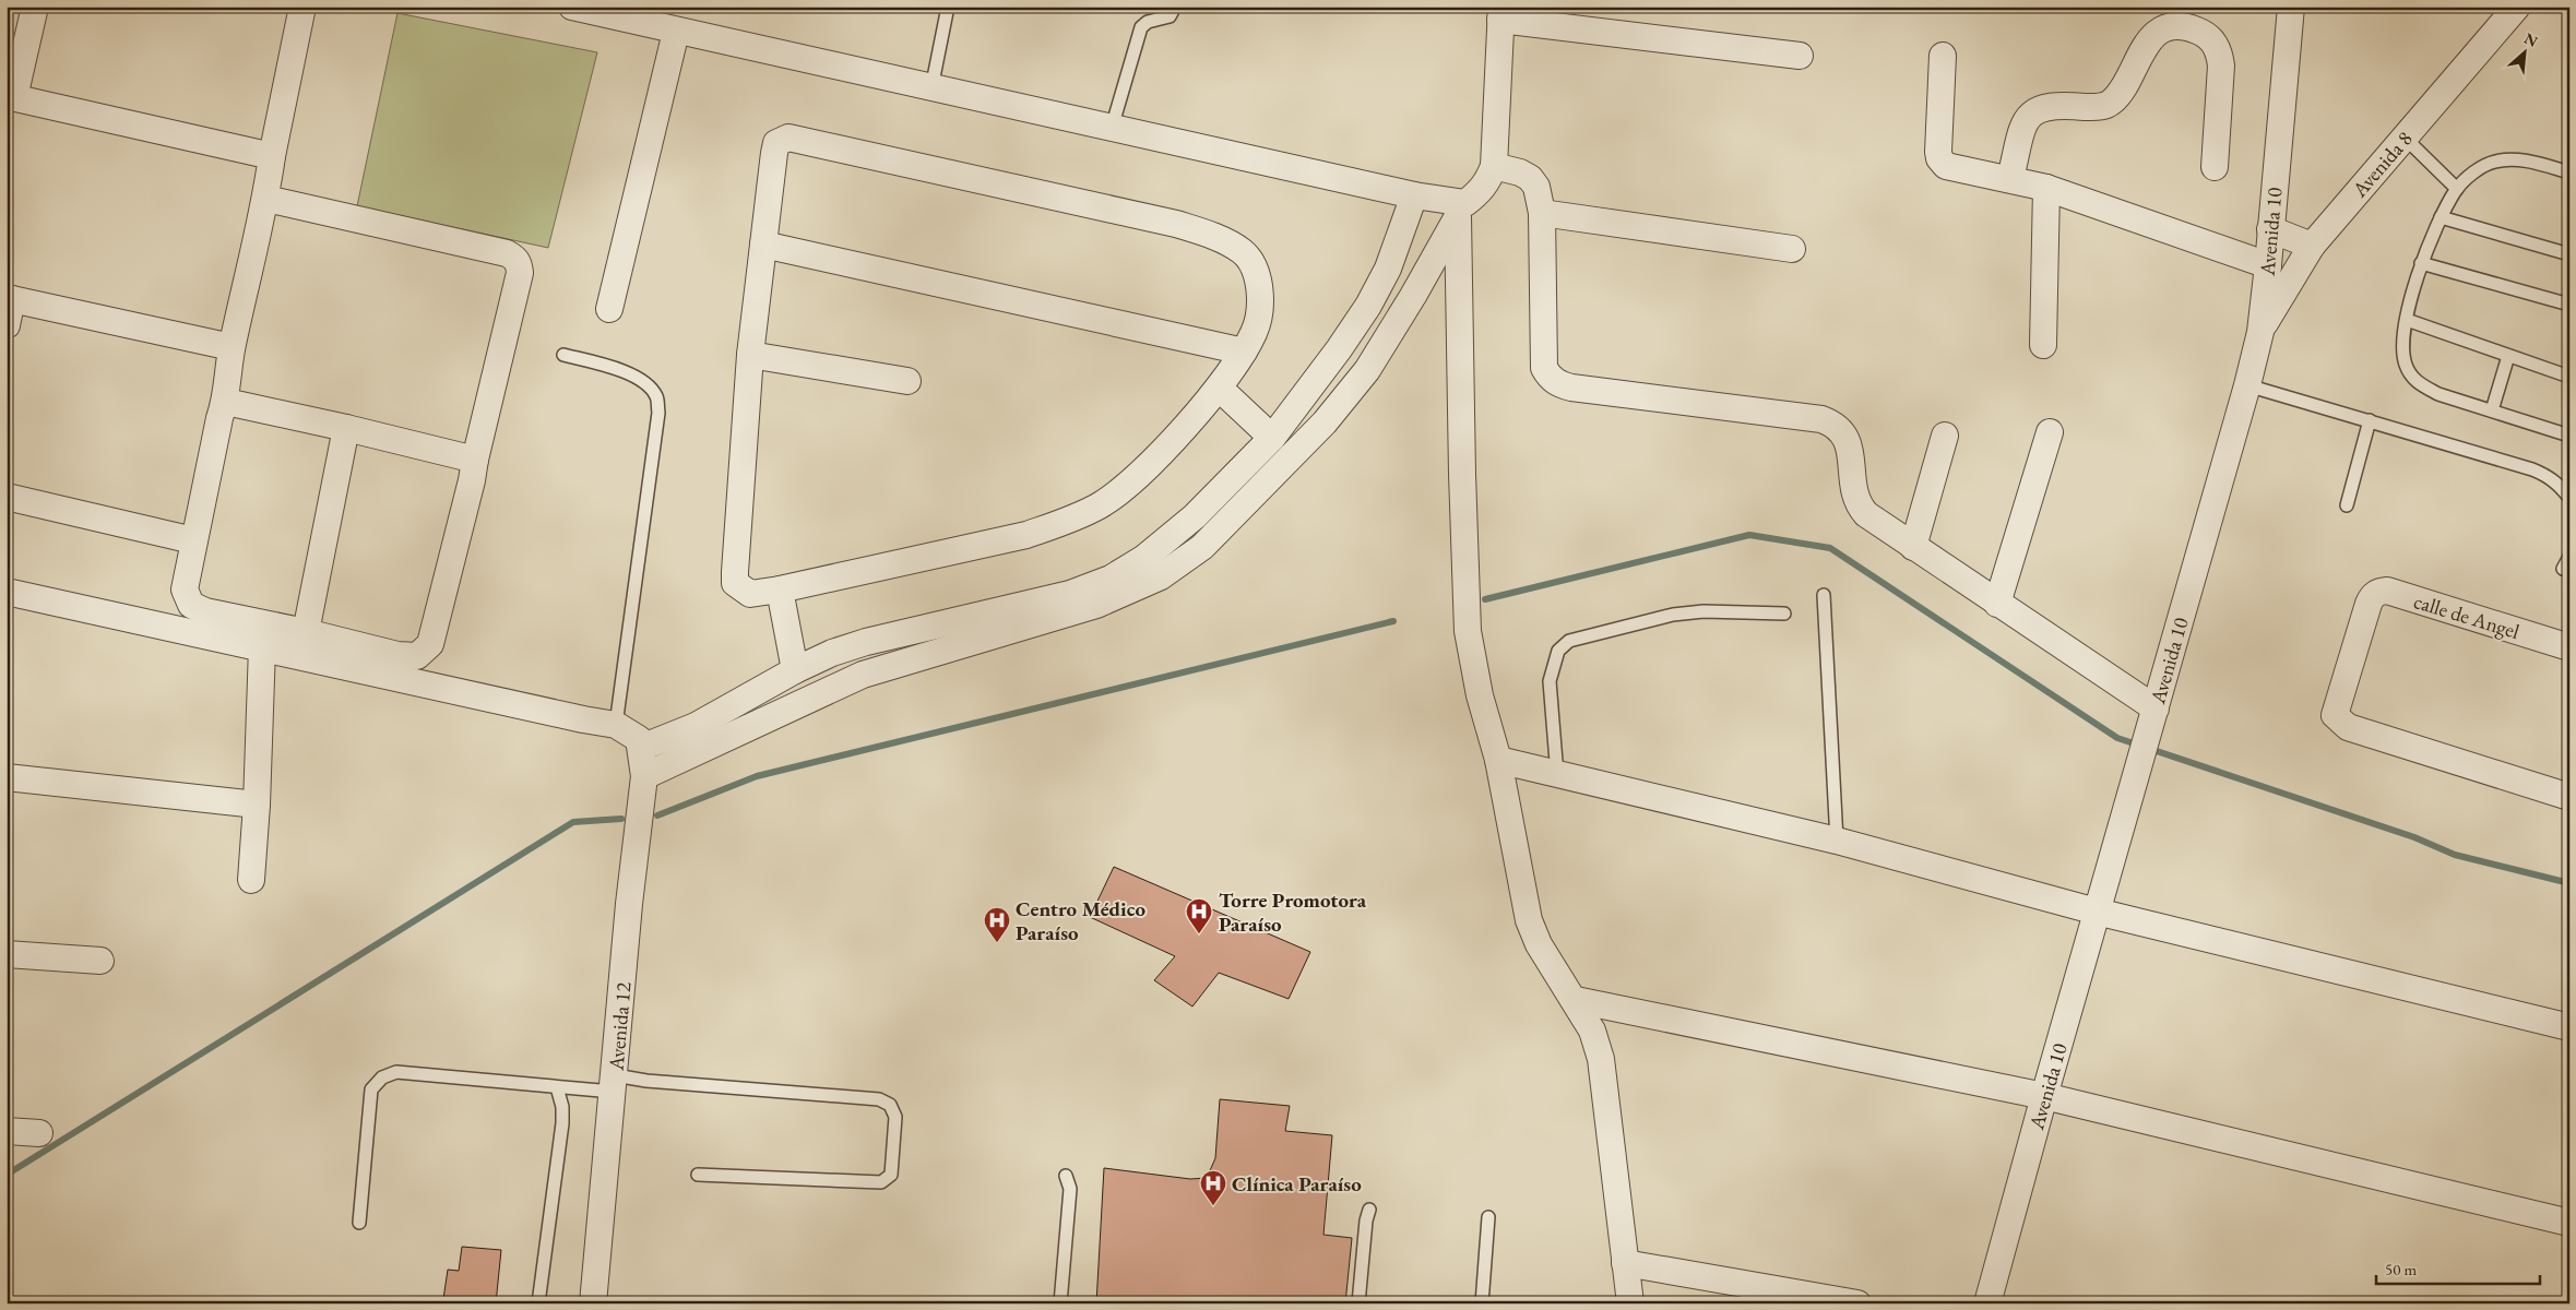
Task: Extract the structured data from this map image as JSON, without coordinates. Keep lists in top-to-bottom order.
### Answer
{
  "streets": {
    "street": [
      "Avenida 8",
      "Avenida 10",
      "calle de Angel",
      "Avenida 12"
    ]
  },
  "crossings": [
    ["Avenida 8", "Avenida 10"]
  ],
  "places": {
    "hospital": ["Torre Promotora Paraíso", "Centro Médico Paraíso", "Clínica Paraíso"]
  },
  "scale_bar": "50 m",
  "north": "top right"
}
